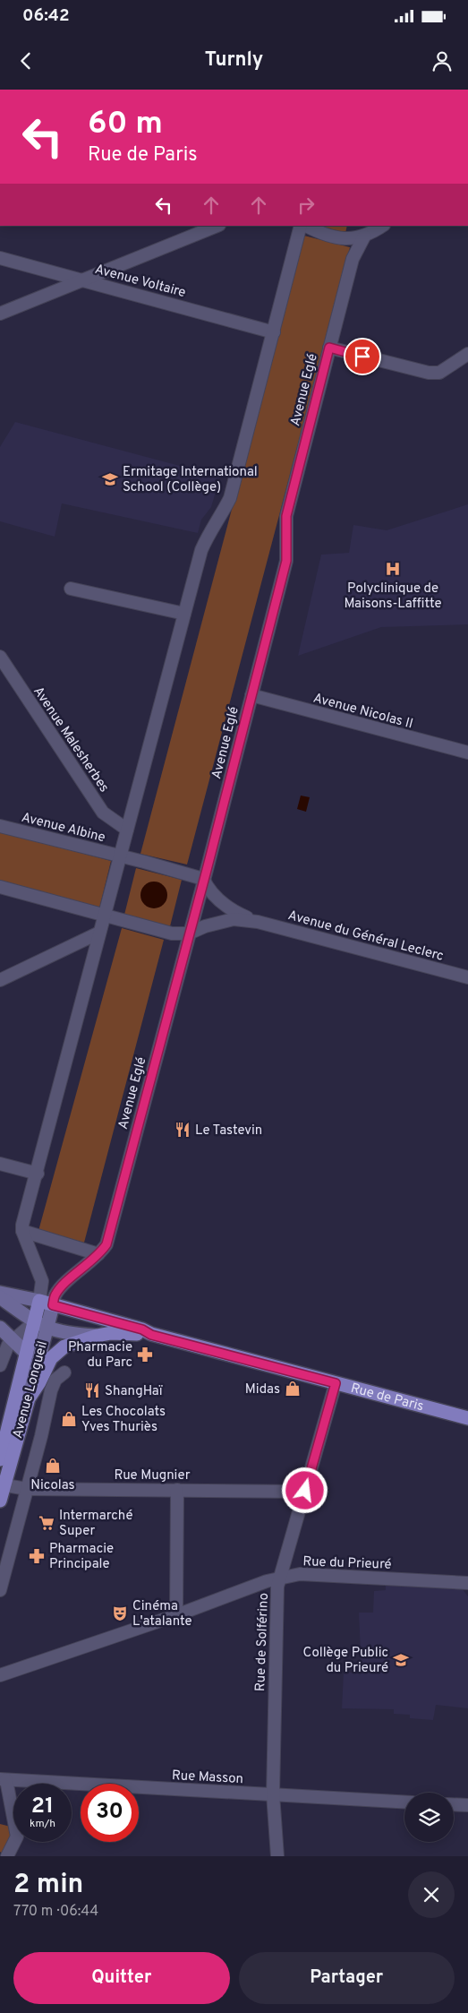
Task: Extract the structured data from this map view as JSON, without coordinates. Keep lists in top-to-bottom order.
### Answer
{
  "streets": {
    "main road": ["Avenue Longueil", "Rue de Paris"],
    "street": [
      "Avenue Voltaire",
      "Avenue Eglé",
      "Avenue Nicolas II",
      "Avenue Malesherbes",
      "Avenue Albine",
      "Avenue du Général Leclerc",
      "Rue Mugnier",
      "Rue du Prieuré",
      "Rue de Solférino",
      "Rue Masson"
    ]
  },
  "crossings": [
    ["Avenue Eglé", "Avenue Nicolas II"],
    ["Avenue Eglé", "Avenue du Général Leclerc"],
    ["Avenue Eglé", "Avenue Longueil"],
    ["Avenue Eglé", "Rue de Paris"],
    ["Avenue Longueil", "Rue de Paris"],
    ["Avenue Longueil", "Rue Mugnier"],
    ["Rue de Paris", "Rue de Solférino"],
    ["Rue Mugnier", "Rue de Solférino"],
    ["Rue du Prieuré", "Rue de Solférino"],
    ["Rue de Solférino", "Rue Masson"]
  ],
  "places": {
    "school or university": ["Ermitage International School (Collège)", "Collège Public du Prieuré"],
    "hospital": ["Polyclinique de Maisons-Laffitte"],
    "restaurant": ["Le Tastevin", "ShangHaï"],
    "pharmacy": ["Pharmacie du Parc", "Pharmacie Principale"],
    "shop": ["Midas", "Les Chocolats Yves Thuriès", "Nicolas"],
    "supermarket": ["Intermarché Super"],
    "theatre": ["Cinéma L'atalante"]
  },
  "page": {
    "status": "06:42",
    "header": "Turnly",
    "turn": ["60 m", "Rue de Paris"],
    "speed": "21 km/h",
    "limit": "30",
    "heading": ["2 min", "770 m · 06:44"],
    "buttons": ["Quitter", "Partager"]
  }
}
